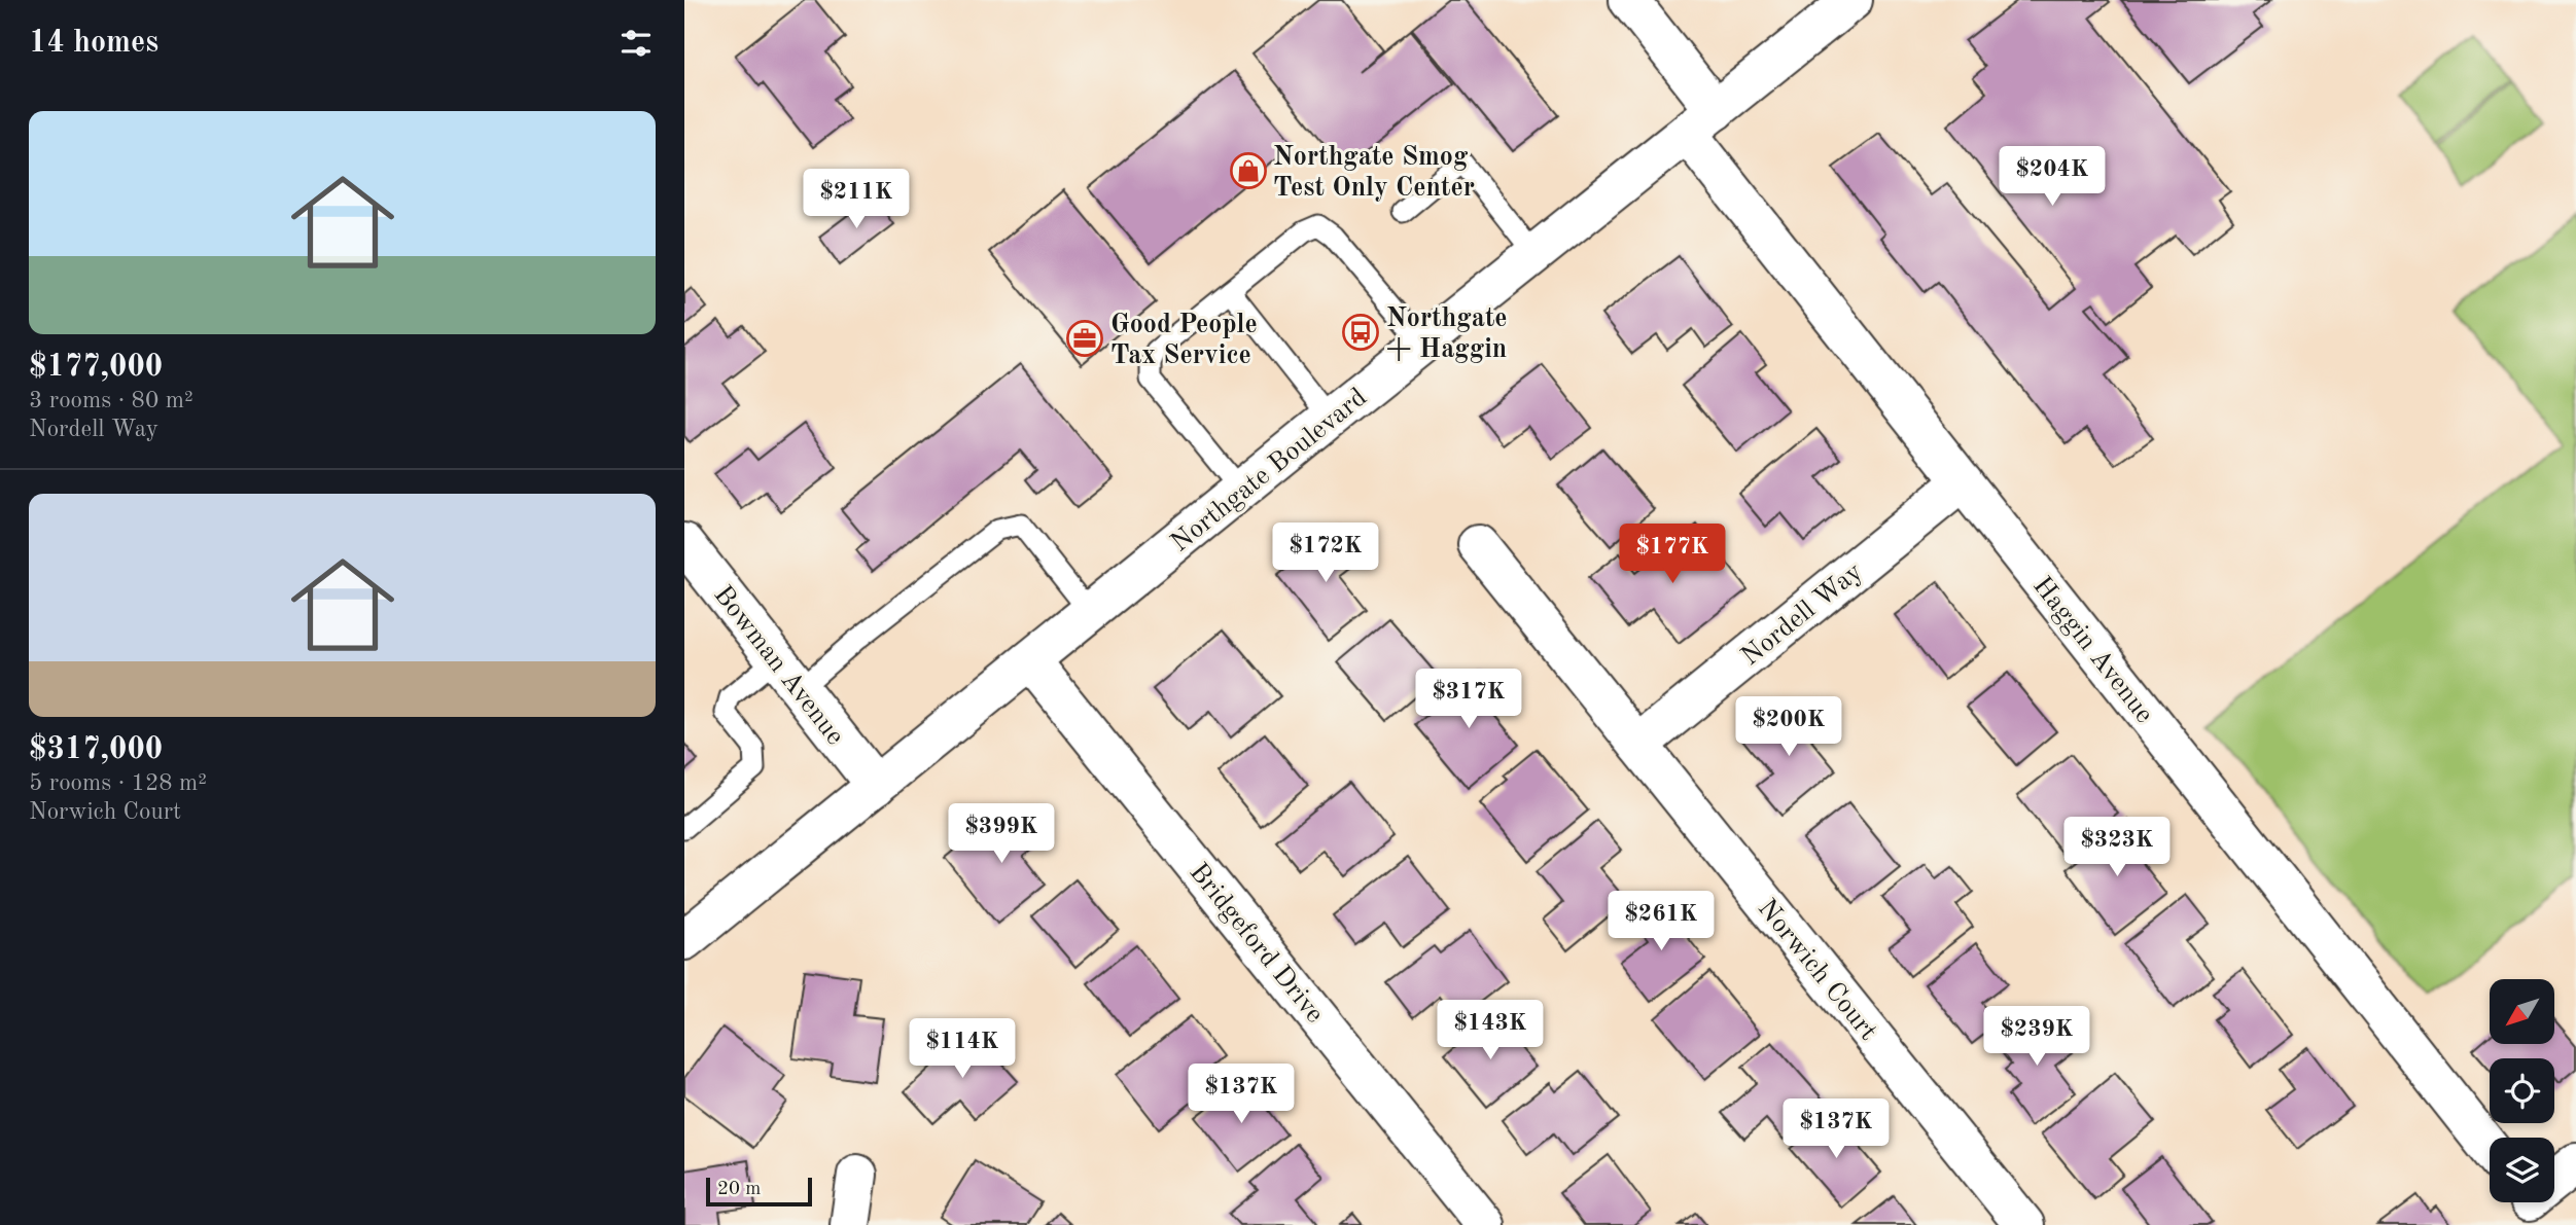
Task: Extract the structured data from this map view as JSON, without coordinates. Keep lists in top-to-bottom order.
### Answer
{
  "streets": {
    "street": [
      "Northgate Boulevard",
      "Nordell Way",
      "Haggin Avenue",
      "Bowman Avenue",
      "Bridgeford Drive",
      "Norwich Court"
    ]
  },
  "crossings": [
    ["Northgate Boulevard", "Haggin Avenue"],
    ["Northgate Boulevard", "Bowman Avenue"],
    ["Northgate Boulevard", "Bridgeford Drive"],
    ["Nordell Way", "Haggin Avenue"],
    ["Nordell Way", "Norwich Court"]
  ],
  "places": {
    "shop": ["Northgate Smog Test Only Center"],
    "bus stop": ["Northgate + Haggin"],
    "office": ["Good People Tax Service"]
  },
  "scale_bar": "20 m",
  "north": "bottom left",
  "page": {
    "heading": "14 homes",
    "list": [
      {
        "name": "$177,000",
        "note": "3 rooms · 80 m² · Nordell Way"
      },
      {
        "name": "$317,000",
        "note": "5 rooms · 128 m² · Norwich Court"
      }
    ],
    "price": [
      "$204K",
      "$211K",
      "$172K",
      "$177K",
      "$317K",
      "$200K",
      "$399K",
      "$323K",
      "$261K",
      "$143K",
      "$239K",
      "$114K",
      "$137K",
      "$137K"
    ],
    "scale": "20 m"
  }
}
